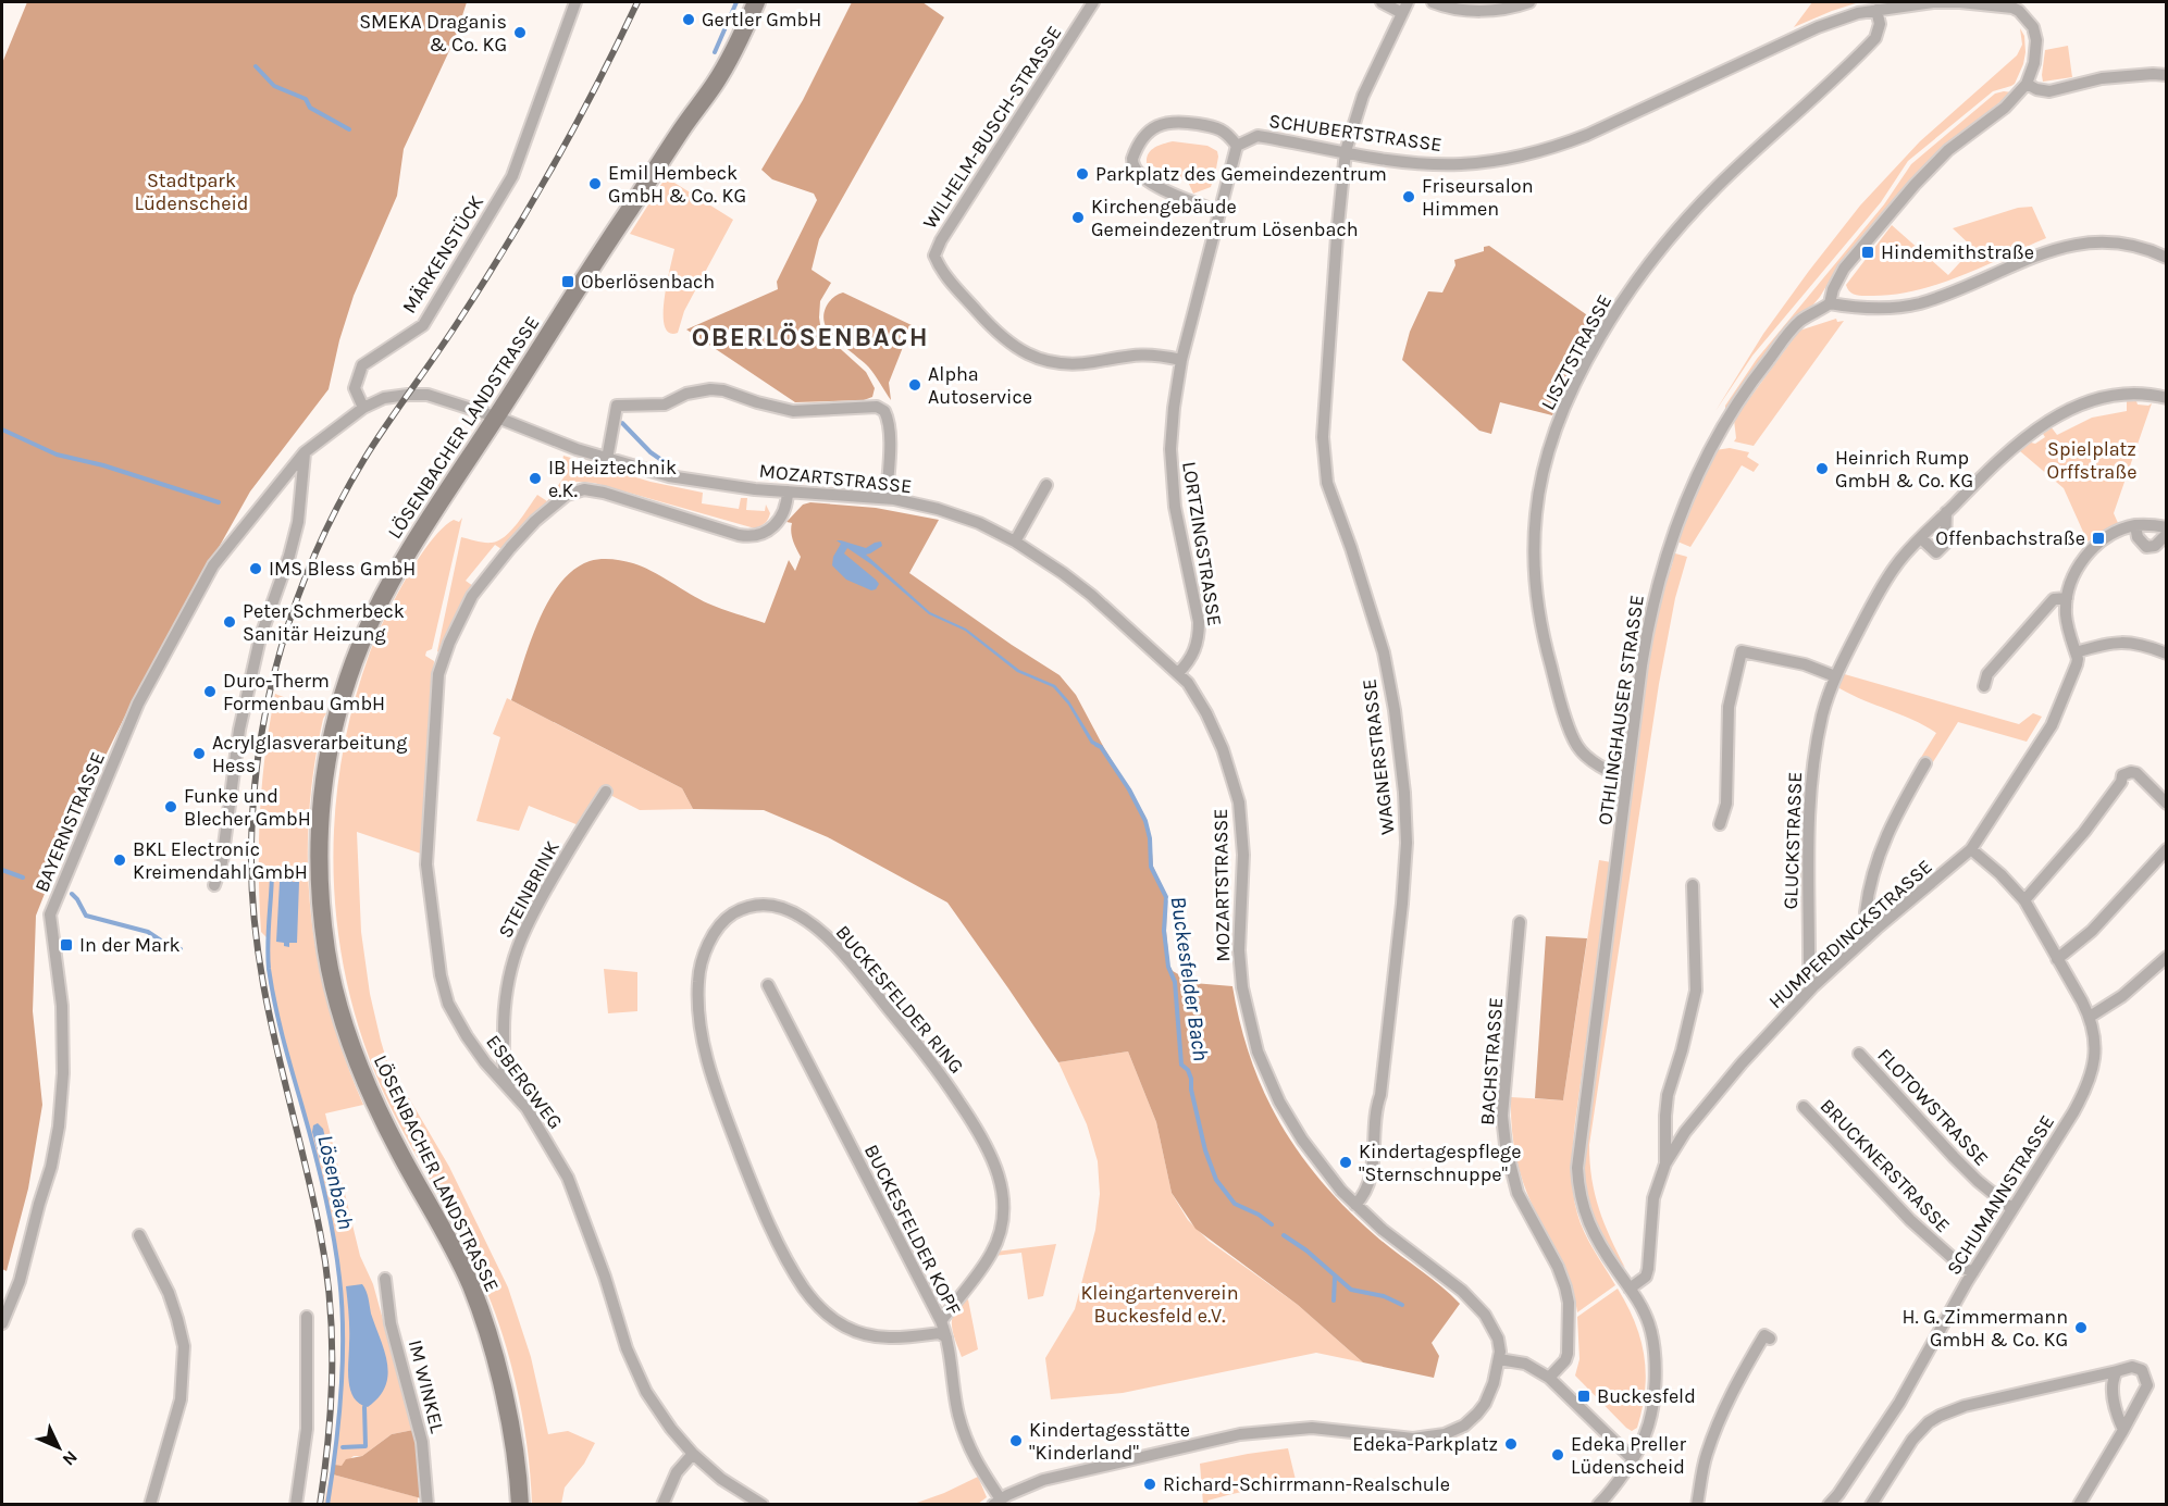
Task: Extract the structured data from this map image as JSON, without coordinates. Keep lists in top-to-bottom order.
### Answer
{
  "streets": {
    "main road": ["LÖSENBACHER LANDSTRASSE"],
    "street": [
      "WILHELM-BUSCH-STRASSE",
      "SCHUBERTSTRASSE",
      "MÄRKENSTÜCK",
      "LISZTSTRASSE",
      "MOZARTSTRASSE",
      "LORTZINGSTRASSE",
      "OTHLINGHAUSER STRASSE",
      "WAGNERSTRASSE",
      "BAYERNSTRASSE",
      "GLUCKSTRASSE",
      "STEINBRINK",
      "HUMPERDINCKSTRASSE",
      "BUCKESFELDER RING",
      "BACHSTRASSE",
      "ESBERGWEG",
      "FLOTOWSTRASSE",
      "BRUCKNERSTRASSE",
      "SCHUMANNSTRASSE",
      "BUCKESFELDER KOPF",
      "IM WINKEL"
    ]
  },
  "crossings": [
    ["WILHELM-BUSCH-STRASSE", "LORTZINGSTRASSE"],
    ["SCHUBERTSTRASSE", "LISZTSTRASSE"],
    ["SCHUBERTSTRASSE", "LORTZINGSTRASSE"],
    ["SCHUBERTSTRASSE", "WAGNERSTRASSE"],
    ["MÄRKENSTÜCK", "BAYERNSTRASSE"],
    ["LISZTSTRASSE", "OTHLINGHAUSER STRASSE"],
    ["LÖSENBACHER LANDSTRASSE", "MOZARTSTRASSE"],
    ["MOZARTSTRASSE", "LORTZINGSTRASSE"],
    ["MOZARTSTRASSE", "WAGNERSTRASSE"],
    ["MOZARTSTRASSE", "ESBERGWEG"],
    ["OTHLINGHAUSER STRASSE", "HUMPERDINCKSTRASSE"],
    ["GLUCKSTRASSE", "HUMPERDINCKSTRASSE"],
    ["STEINBRINK", "ESBERGWEG"],
    ["HUMPERDINCKSTRASSE", "SCHUMANNSTRASSE"],
    ["BUCKESFELDER RING", "BUCKESFELDER KOPF"],
    ["FLOTOWSTRASSE", "SCHUMANNSTRASSE"],
    ["BRUCKNERSTRASSE", "SCHUMANNSTRASSE"]
  ],
  "districts": ["OBERLÖSENBACH"],
  "water": ["Buckesfelder Bach", "Lösenbach"],
  "parks": ["Stadtpark Lüdenscheid", "Spielplatz Orffstraße", "Kleingartenverein Buckesfeld e.V."],
  "places": {
    "other": [
      "Gertler GmbH",
      "SMEKA Draganis & Co. KG",
      "Parkplatz des Gemeindezentrum",
      "Emil Hembeck GmbH & Co. KG",
      "Friseursalon Himmen",
      "Kirchengebäude Gemeindezentrum Lösenbach",
      "Alpha Autoservice",
      "Heinrich Rump GmbH & Co. KG",
      "IB Heiztechnik e.K.",
      "IMS Bless GmbH",
      "Peter Schmerbeck Sanitär Heizung",
      "Duro-Therm Formenbau GmbH",
      "Acrylglasverarbeitung Hess",
      "Funke und Blecher GmbH",
      "BKL Electronic Kreimendahl GmbH",
      "Kindertagespflege \"Sternschnuppe\"",
      "H. G. Zimmermann GmbH & Co. KG",
      "Kindertagesstätte \"Kinderland\"",
      "Edeka-Parkplatz",
      "Edeka Preller Lüdenscheid",
      "Richard-Schirrmann-Realschule"
    ],
    "transit": [
      "Hindemithstraße",
      "Oberlösenbach",
      "Offenbachstraße",
      "In der Mark",
      "Buckesfeld"
    ]
  },
  "north": "bottom right"
}
